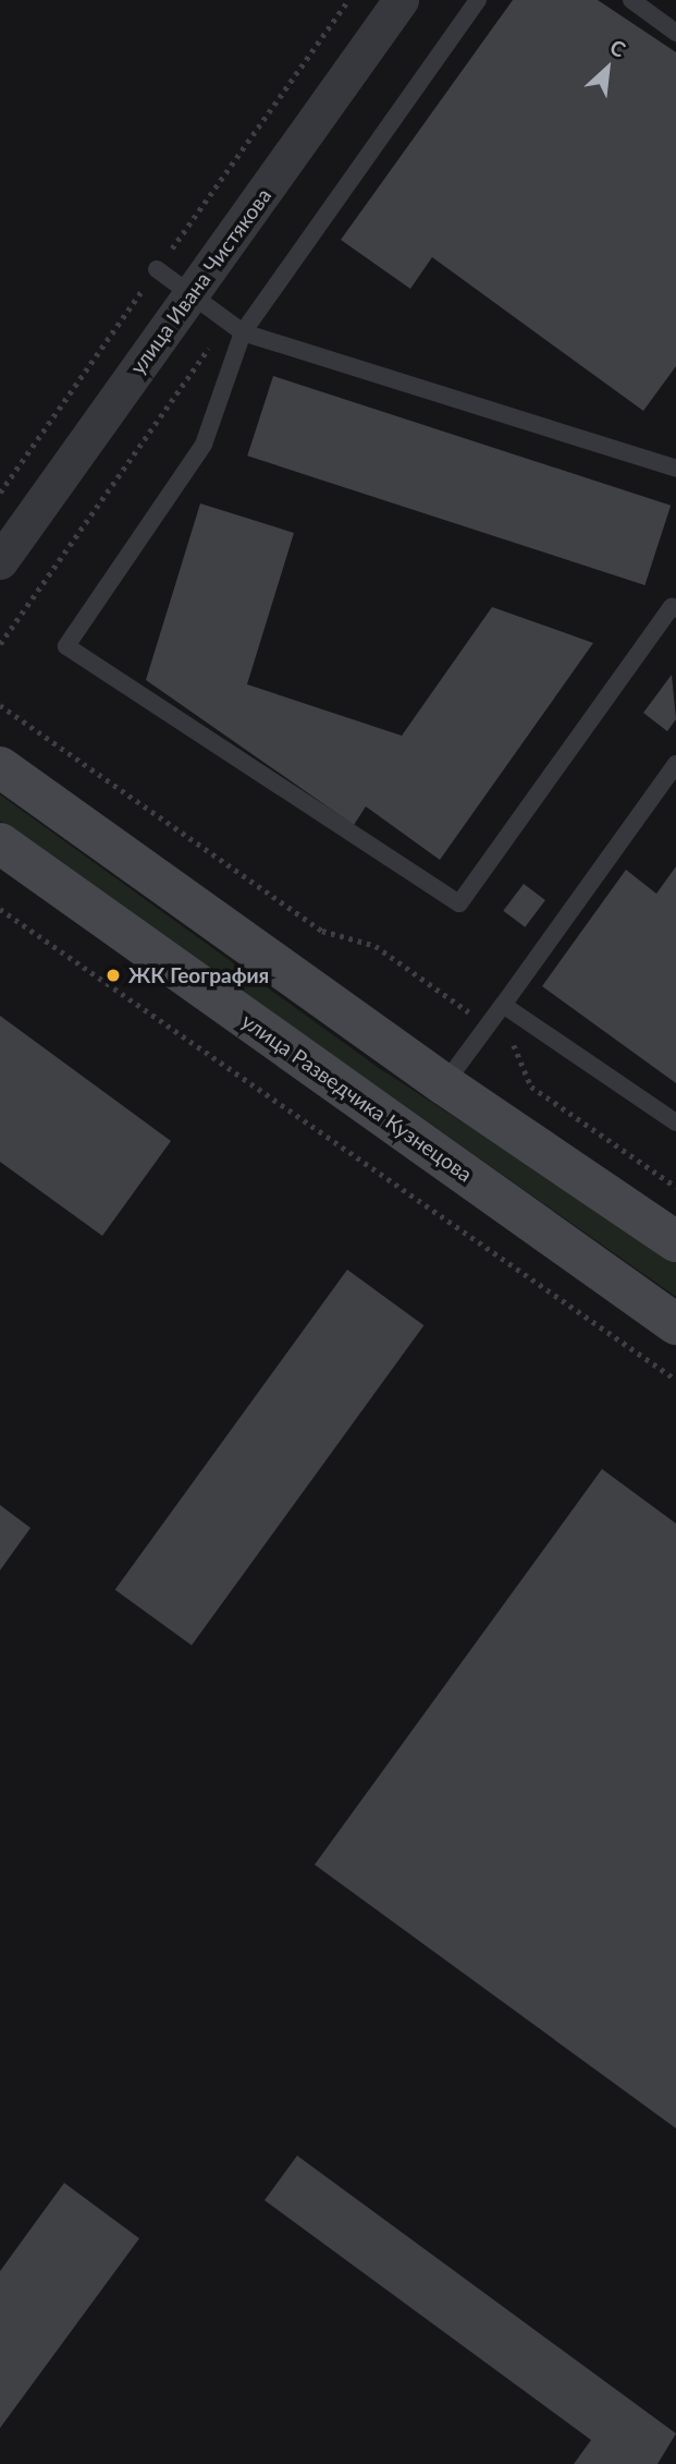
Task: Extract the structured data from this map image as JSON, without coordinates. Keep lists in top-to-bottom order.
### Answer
{
  "streets": {
    "main road": ["улица Разведчика Кузнецова"],
    "street": ["улица Ивана Чистякова"]
  },
  "places": ["ЖК География"],
  "north": "top right"
}
